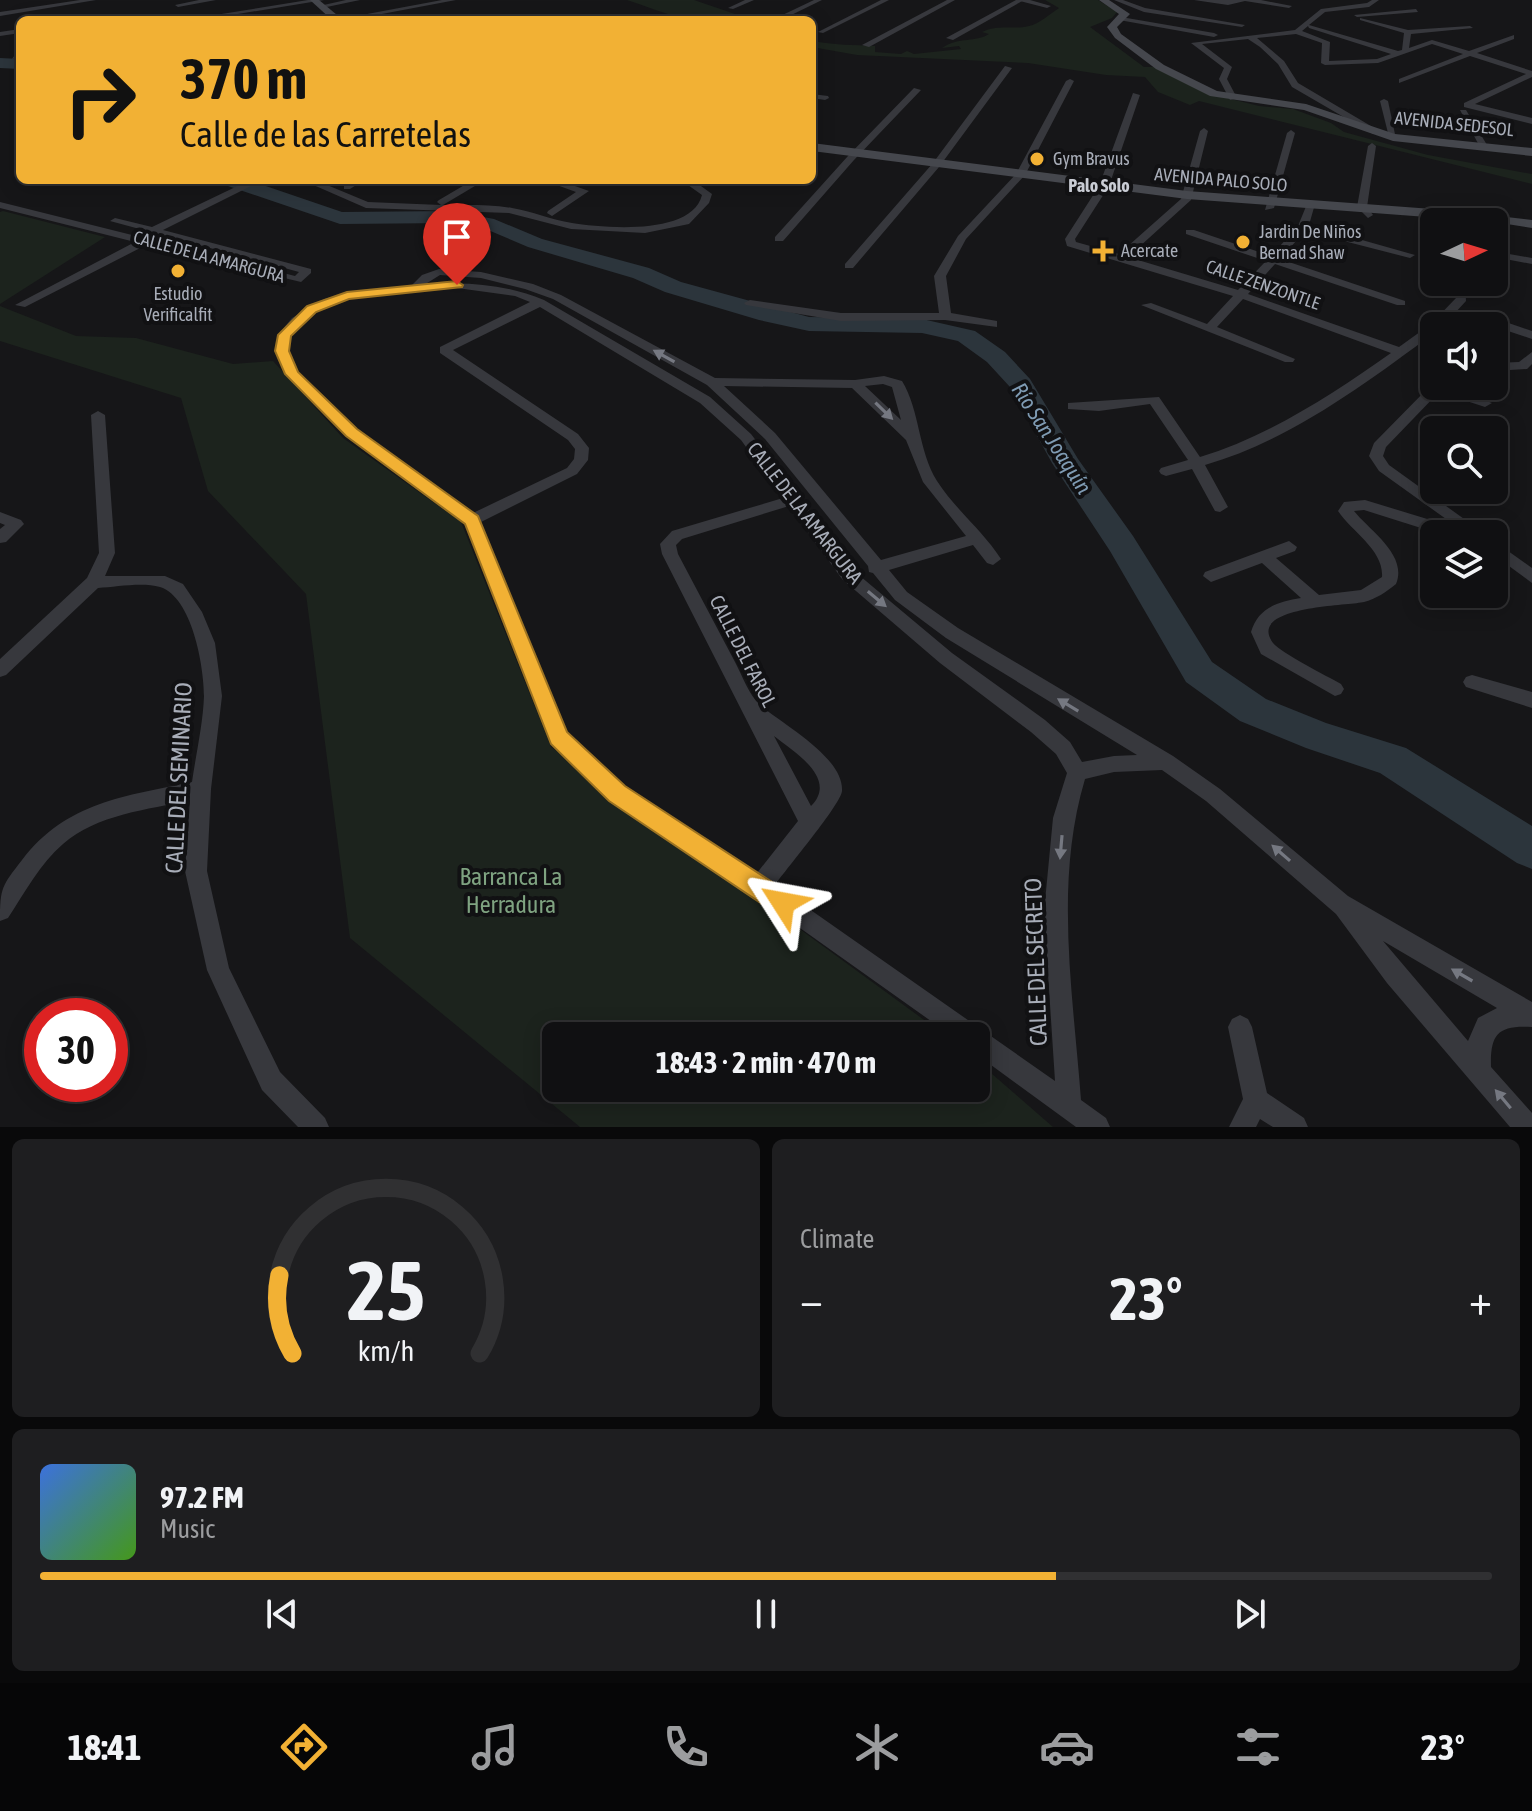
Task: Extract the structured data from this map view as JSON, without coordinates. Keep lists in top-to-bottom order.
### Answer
{
  "streets": {
    "main road": ["AVENIDA SEDESOL", "AVENIDA PALO SOLO"],
    "street": [
      "CALLE DE LA AMARGURA",
      "CALLE ZENZONTLE",
      "CALLE DEL FAROL",
      "CALLE DEL SEMINARIO",
      "CALLE DEL SECRETO"
    ]
  },
  "crossings": [
    ["AVENIDA PALO SOLO", "CALLE ZENZONTLE"],
    ["CALLE DE LA AMARGURA", "CALLE DEL FAROL"],
    ["CALLE DE LA AMARGURA", "CALLE DEL SECRETO"]
  ],
  "one_way": ["CALLE DEL SECRETO"],
  "districts": ["Palo Solo"],
  "water": ["Río San Joaquín"],
  "parks": ["Barranca La Herradura"],
  "places": {
    "other": ["Gym Bravus", "Jardin De Niños Bernad Shaw", "Estudio Verificalfit"],
    "health": ["Acercate"]
  },
  "north": "right",
  "page": {
    "turn": ["370 m", "Calle de las Carretelas"],
    "limit": "30",
    "trip": "18:43 · 2 min · 470 m",
    "tile": "Climate",
    "heat": ["−", "23°", "+"],
    "song": ["97.2 FM", "Music"],
    "tabs": ["18:41", "23°"],
    "gauge": ["25", "km/h"]
  }
}
